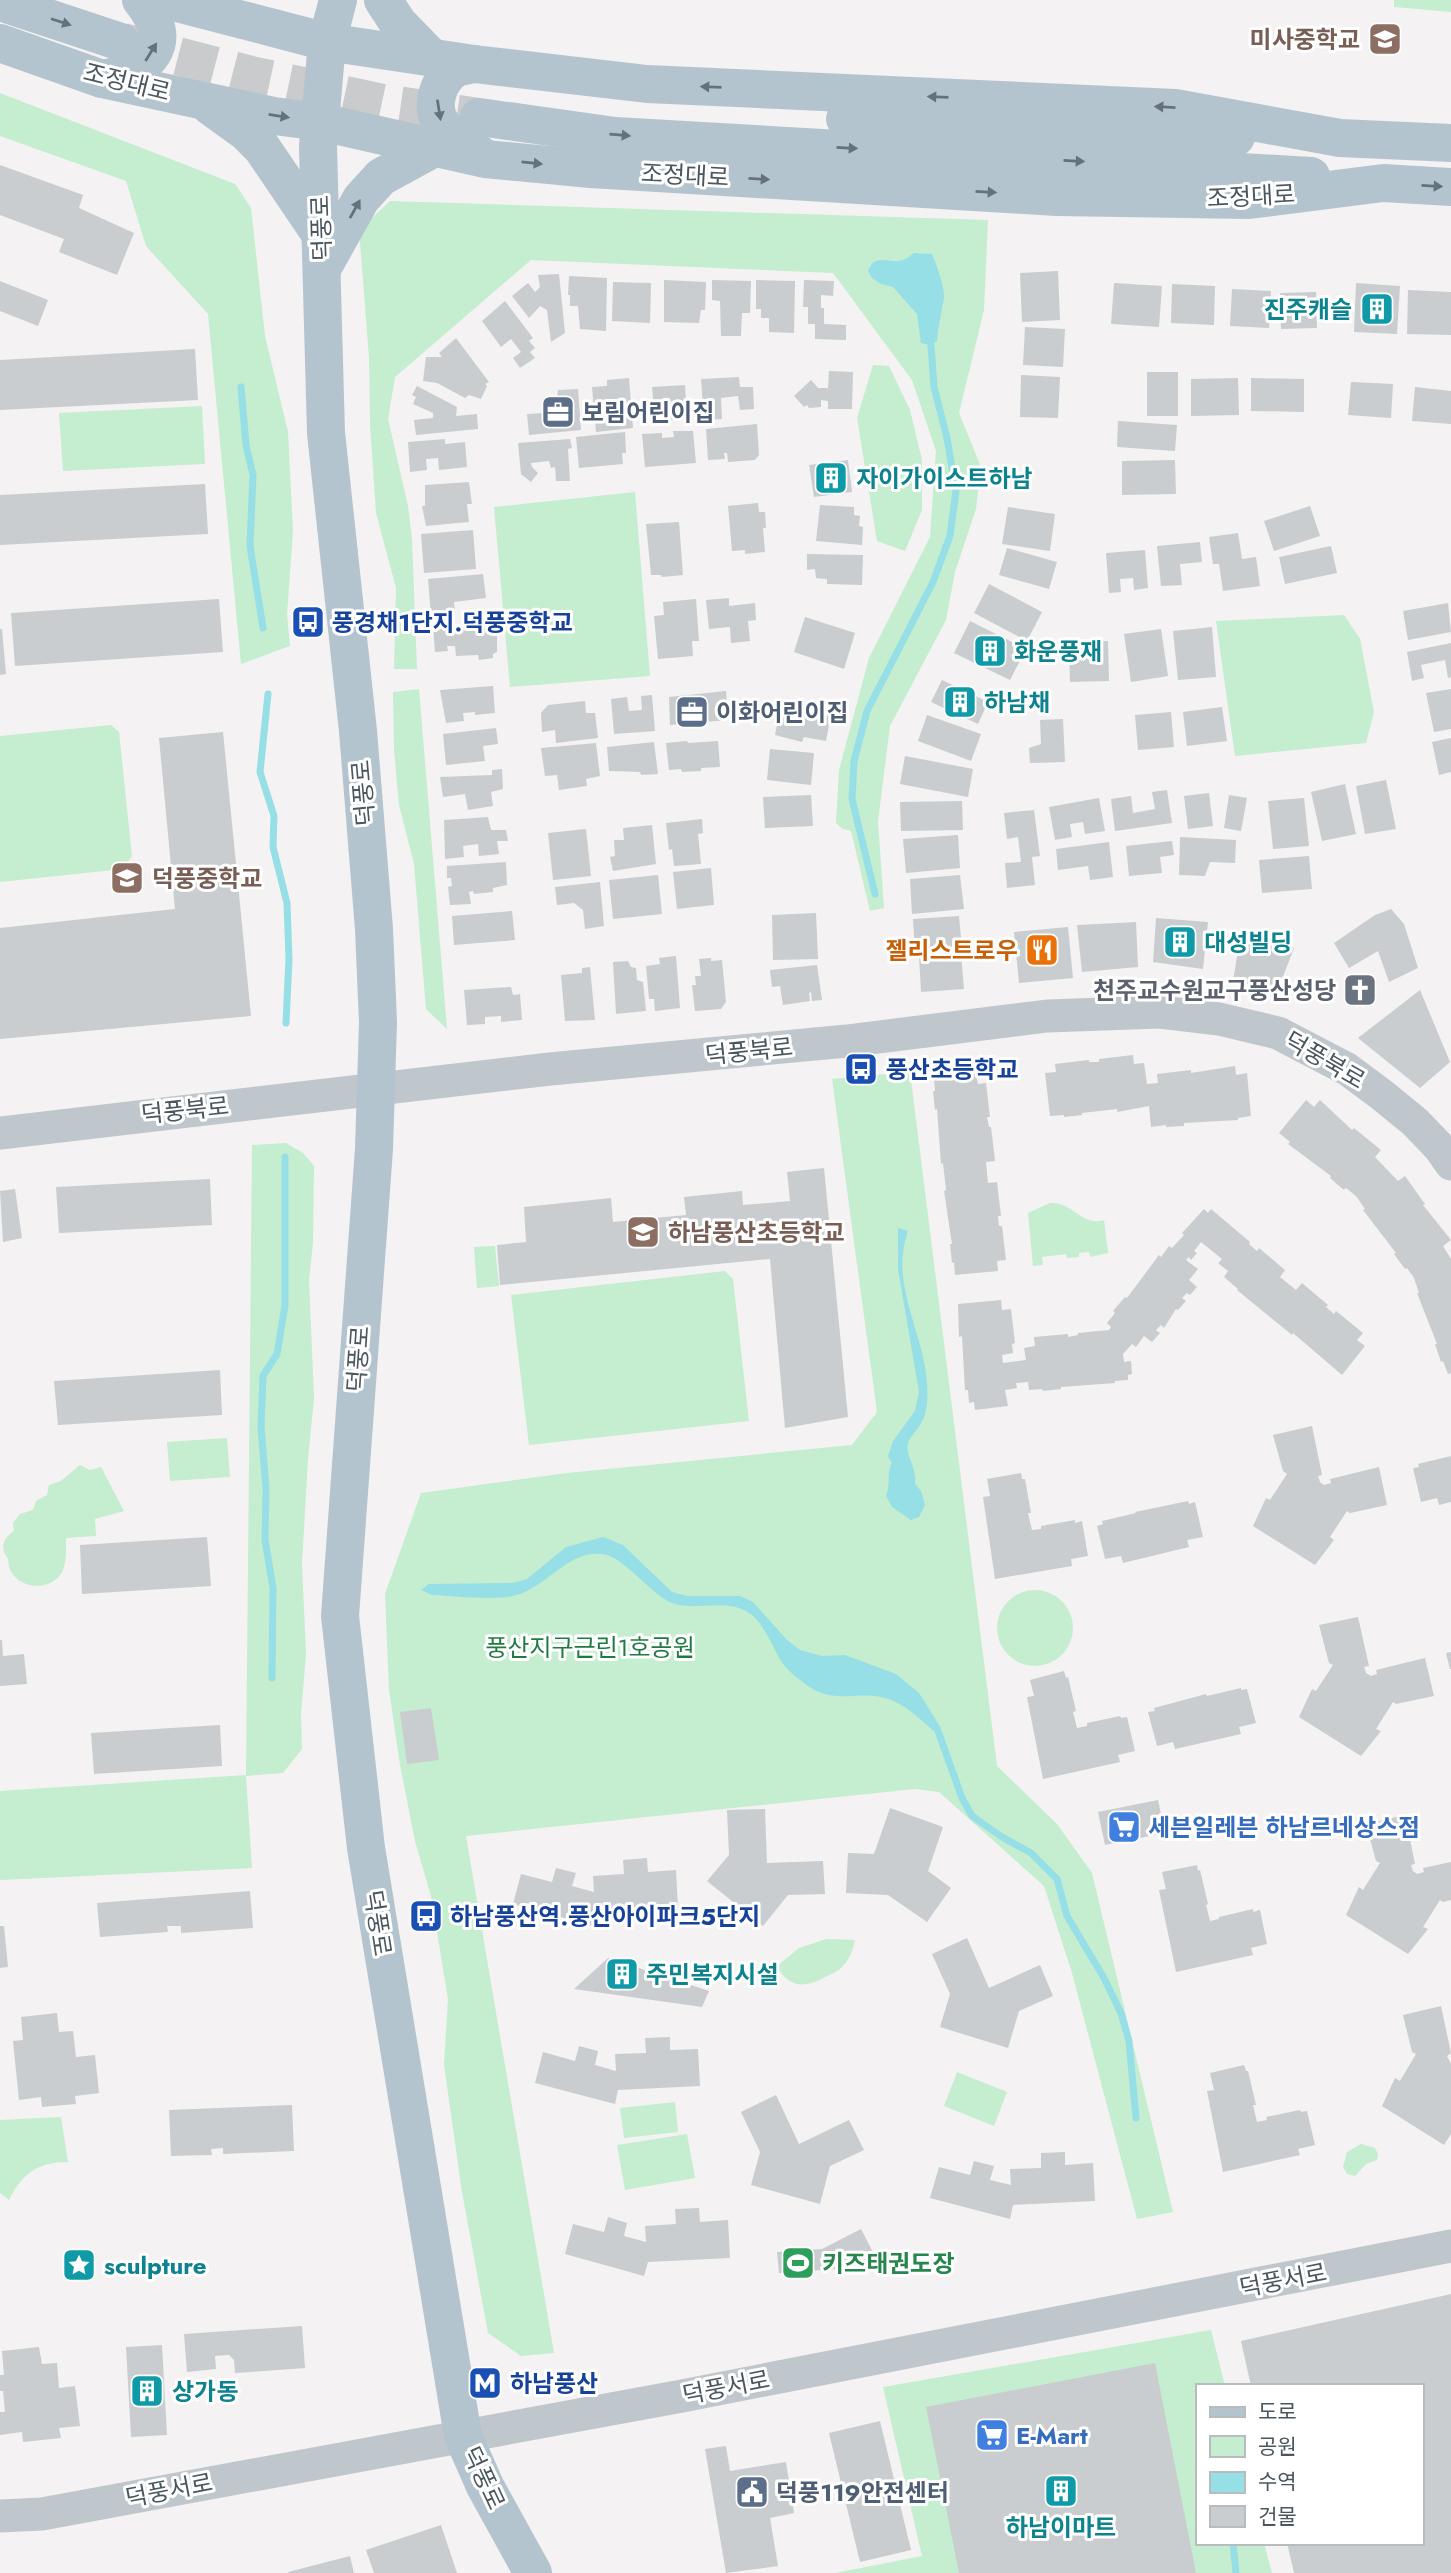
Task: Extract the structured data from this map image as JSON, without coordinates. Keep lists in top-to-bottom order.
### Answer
{
  "streets": {
    "main road": ["조정대로", "덕풍로"],
    "street": ["덕풍북로", "덕풍서로"]
  },
  "crossings": [
    ["조정대로", "덕풍로"],
    ["덕풍로", "덕풍북로"],
    ["덕풍로", "덕풍서로"]
  ],
  "parks": ["풍산지구근린1호공원"],
  "places": {
    "school or university": ["미사중학교", "덕풍중학교", "하남풍산초등학교"],
    "building": [
      "진주캐슬",
      "자이가이스트하남",
      "화운풍재",
      "하남채",
      "대성빌딩",
      "주민복지시설",
      "상가동",
      "하남이마트"
    ],
    "office": ["보림어린이집", "이화어린이집"],
    "bus stop": ["풍경채1단지.덕풍중학교", "풍산초등학교", "하남풍산역.풍산아이파크5단지"],
    "restaurant": ["젤리스트로우"],
    "church": ["천주교수원교구풍산성당"],
    "supermarket": ["세븐일레븐 하남르네상스점", "E-Mart"],
    "sports": ["키즈태권도장"],
    "place": ["sculpture"],
    "metro station": ["하남풍산"],
    "public building": ["덕풍119안전센터"]
  },
  "legend": [
    "도로",
    "공원",
    "수역",
    "건물"
  ]
}
